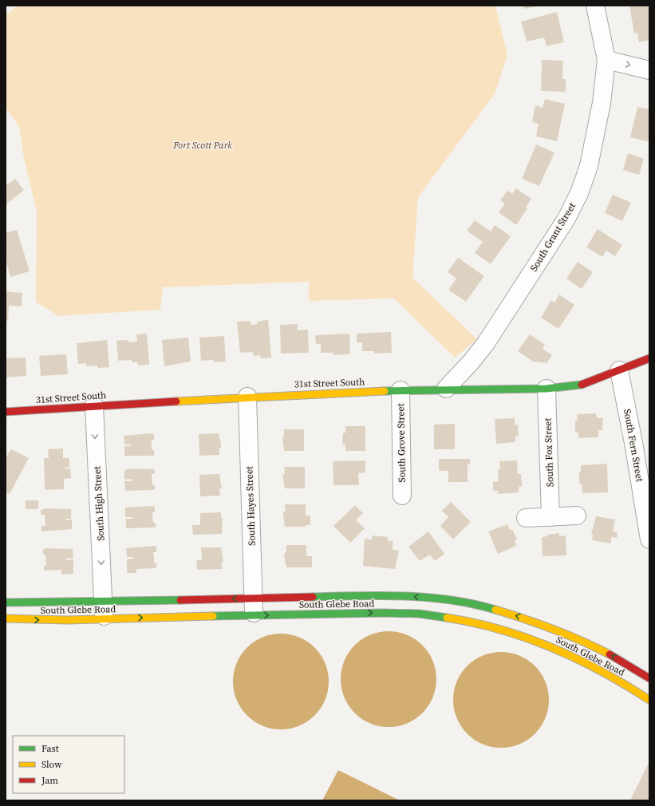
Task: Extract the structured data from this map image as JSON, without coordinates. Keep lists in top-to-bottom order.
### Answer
{
  "streets": {
    "main road": ["31st Street South", "South Glebe Road"],
    "street": [
      "South Grant Street",
      "South Grove Street",
      "South Fern Street",
      "South Fox Street",
      "South High Street",
      "South Hayes Street"
    ]
  },
  "crossings": [
    ["South Grant Street", "31st Street South"],
    ["31st Street South", "South Grove Street"],
    ["31st Street South", "South Fern Street"],
    ["31st Street South", "South Fox Street"],
    ["31st Street South", "South High Street"],
    ["31st Street South", "South Hayes Street"],
    ["South High Street", "South Glebe Road"],
    ["South Hayes Street", "South Glebe Road"]
  ],
  "one_way": ["South High Street"],
  "parks": ["Fort Scott Park"],
  "legend": ["Fast", "Slow", "Jam"]
}
